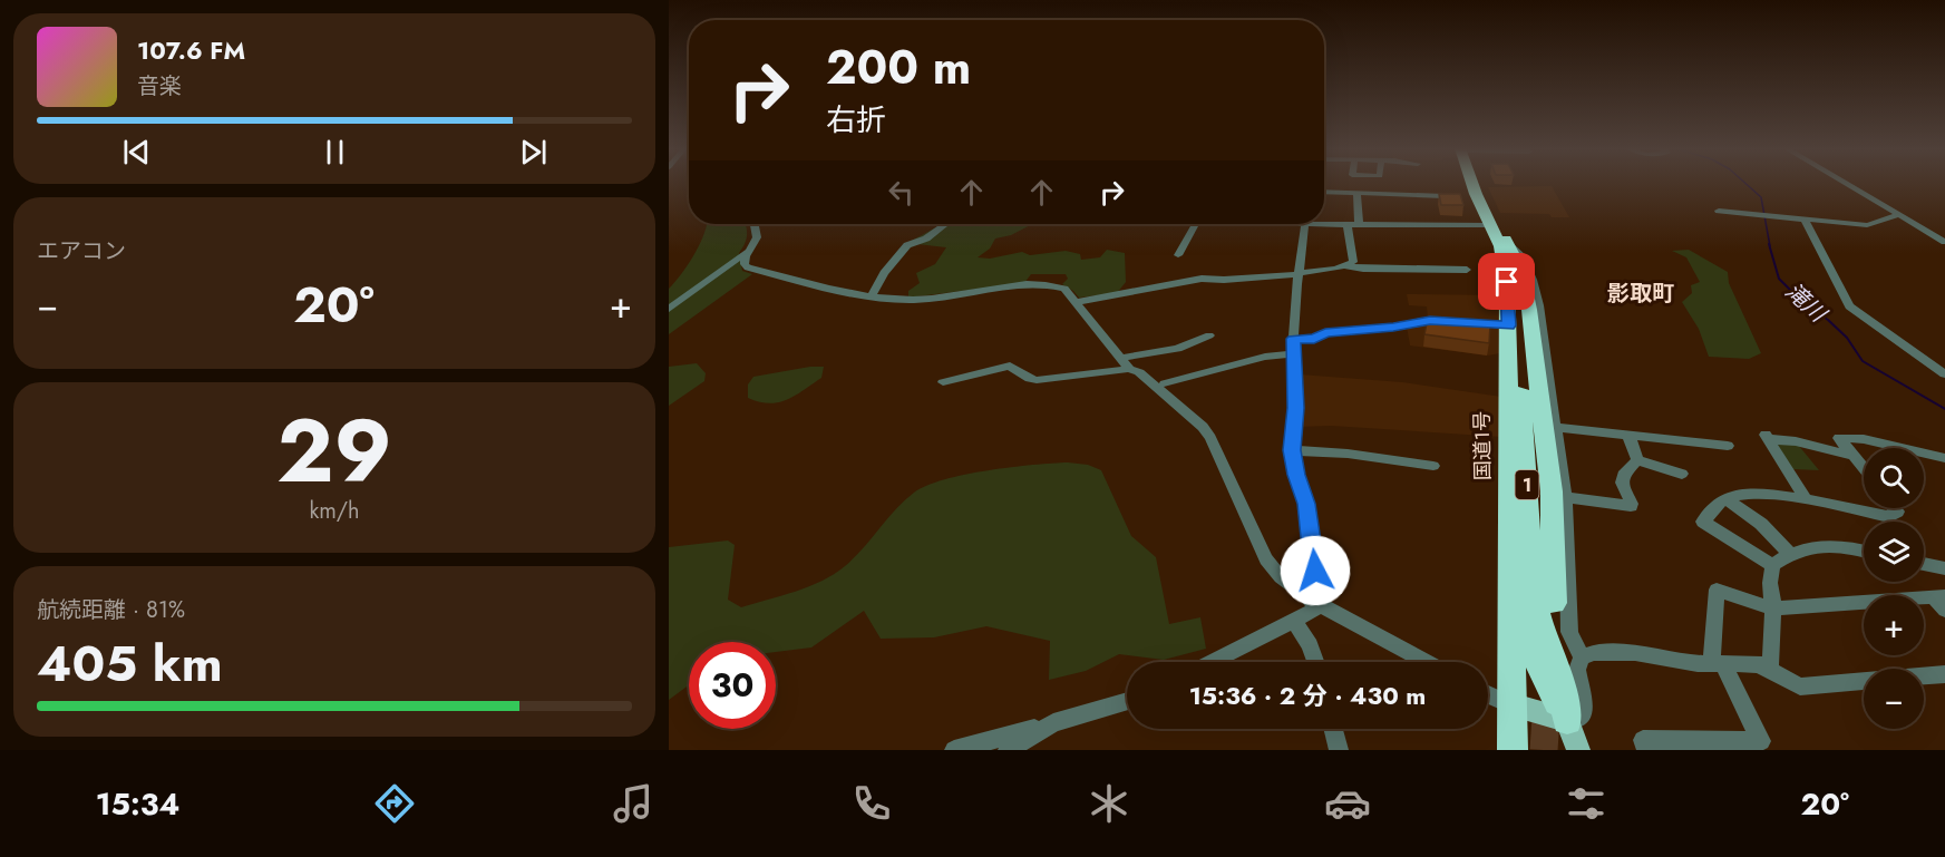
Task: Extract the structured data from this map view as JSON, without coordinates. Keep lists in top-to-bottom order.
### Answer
{
  "streets": {
    "highway": ["国道1号", "1"]
  },
  "crossings": [
    ["国道1号", "1"]
  ],
  "districts": ["影取町"],
  "water": ["滝川"],
  "page": {
    "turn": ["200 m", "右折"],
    "song": ["107.6 FM", "音楽"],
    "tile": [
      "エアコン",
      ["29", "km/h"],
      ["航続距離 · 81%", "405 km"]
    ],
    "heat": ["−", "20°", "+"],
    "map_buttons": ["+", "−"],
    "limit": "30",
    "trip": "15:36 · 2 分 · 430 m",
    "tabs": ["15:34", "20°"]
  }
}
